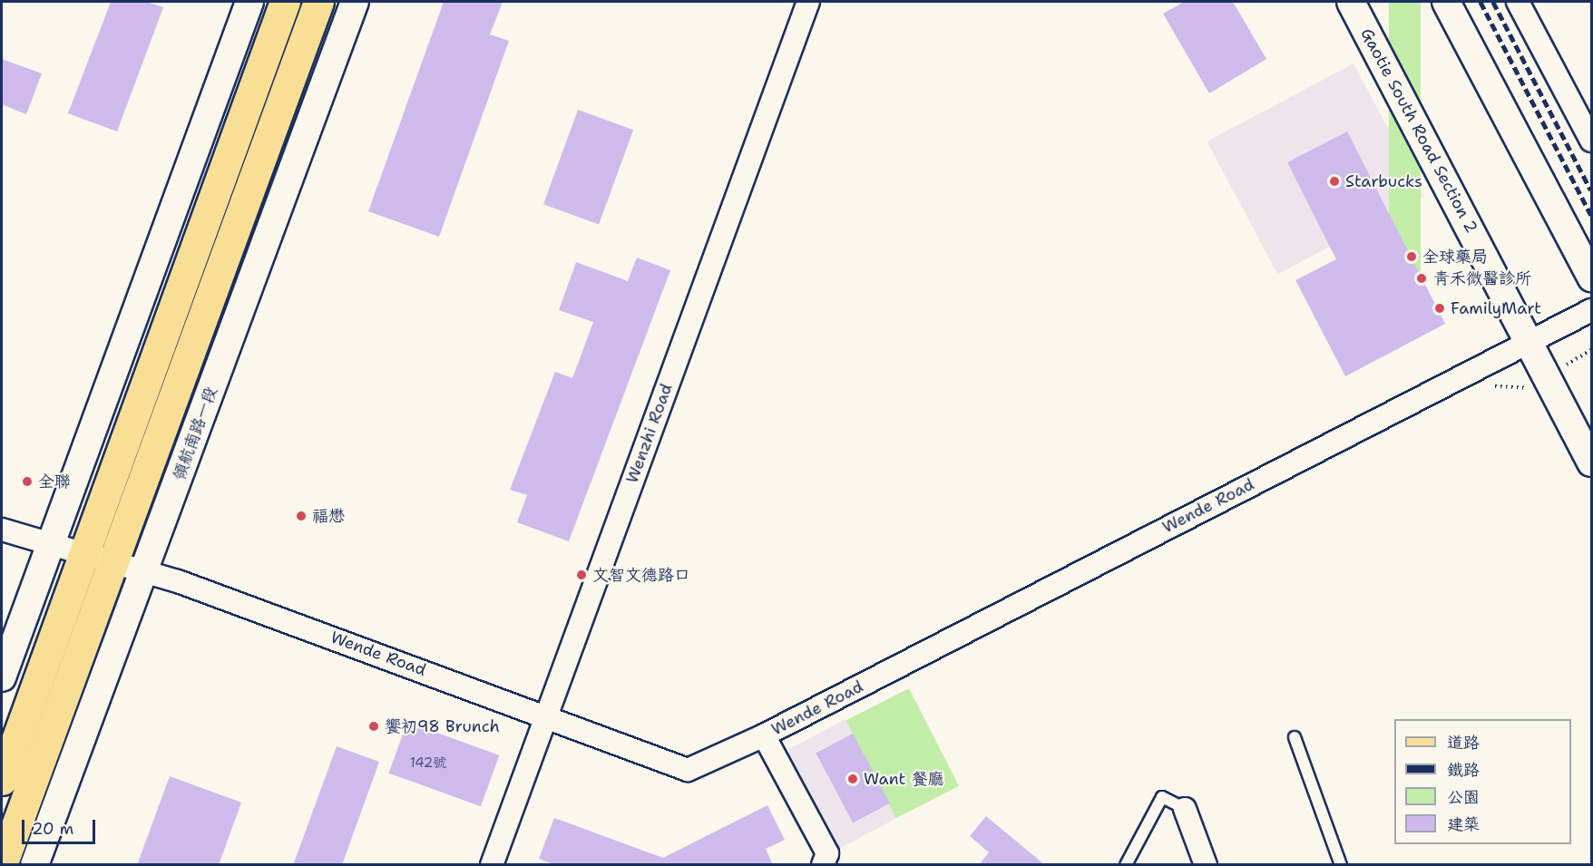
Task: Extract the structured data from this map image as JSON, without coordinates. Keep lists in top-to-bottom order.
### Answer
{
  "streets": {
    "main road": ["領航南路一段"],
    "street": ["Gaotie South Road Section 2", "Wenzhi Road", "Wende Road"]
  },
  "crossings": [
    ["Gaotie South Road Section 2", "Wende Road"],
    ["領航南路一段", "Wende Road"],
    ["Wenzhi Road", "Wende Road"]
  ],
  "places": [
    "Starbucks",
    "全球藥局",
    "青禾微醫診所",
    "FamilyMart",
    "全聯",
    "福懋",
    "文智文德路口",
    "饗初98 Brunch",
    "Want 餐廳"
  ],
  "house_numbers": ["142號"],
  "legend": [
    "道路",
    "鐵路",
    "公園",
    "建築"
  ],
  "scale_bar": "20 m"
}
